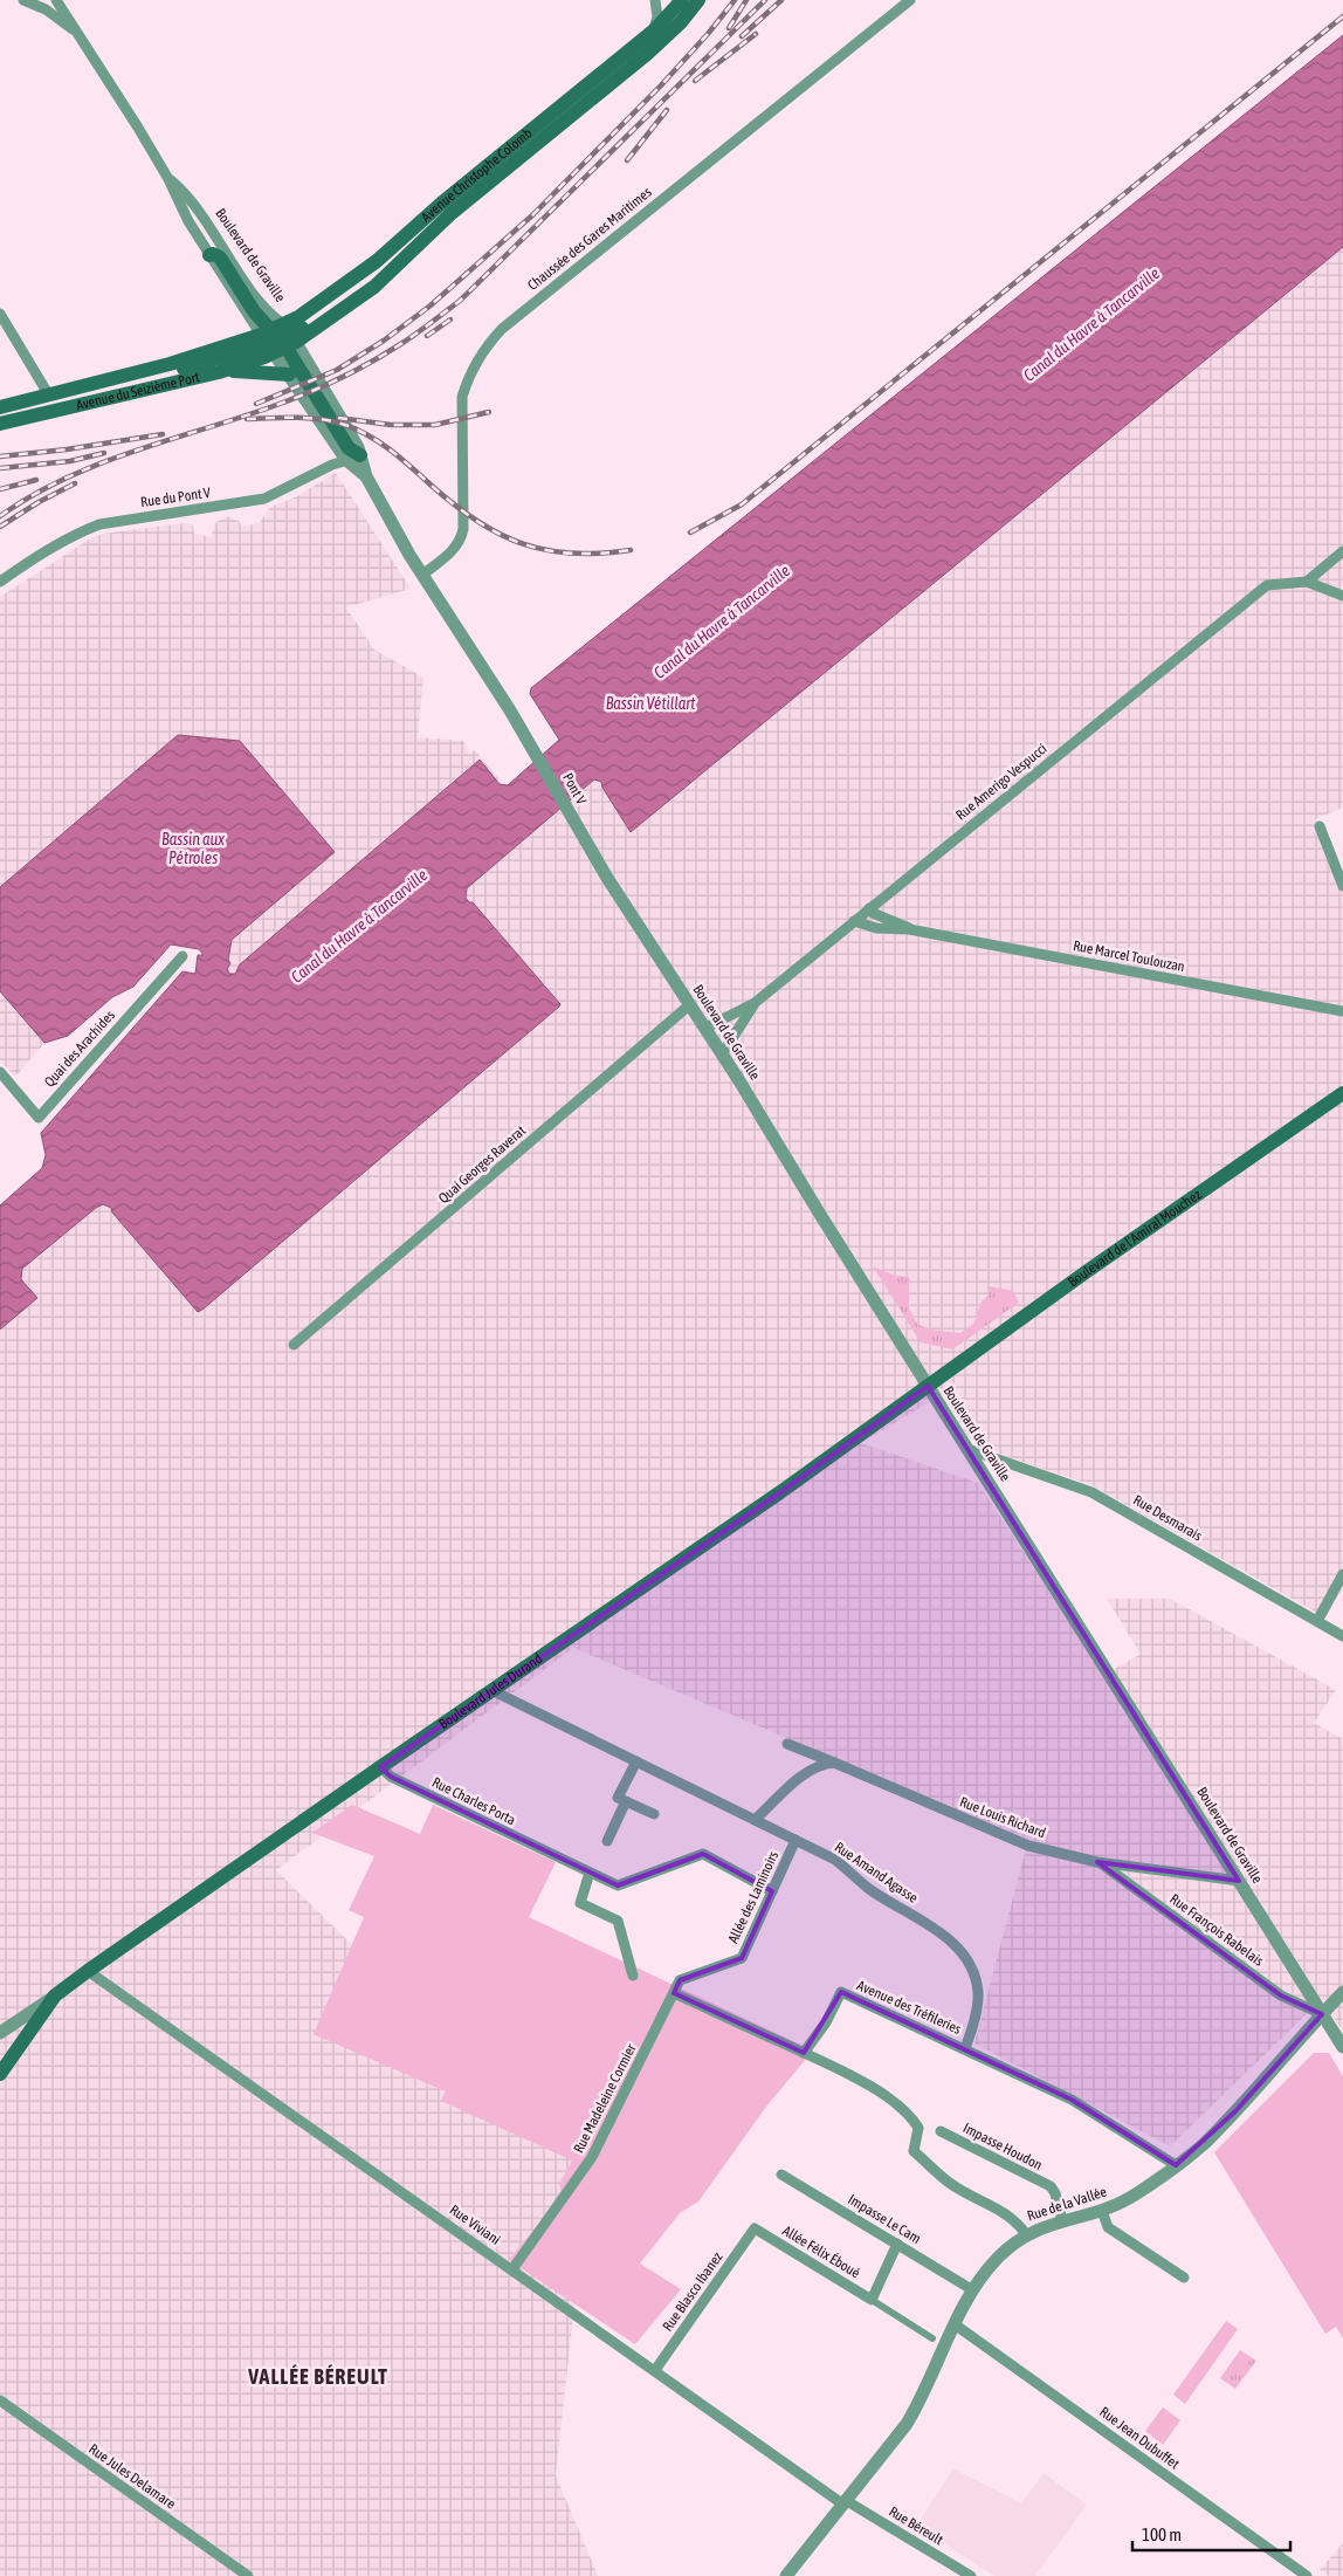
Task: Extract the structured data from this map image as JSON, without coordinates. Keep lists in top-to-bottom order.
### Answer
{
  "streets": {
    "main road": [
      "Avenue Christophe Colomb",
      "Avenue du Seizième Port",
      "Boulevard de l'Amiral Mouchez",
      "Boulevard Jules Durand"
    ],
    "street": [
      "Chaussée des Gares Maritimes",
      "Boulevard de Graville",
      "Rue du Pont V",
      "Rue Amerigo Vespucci",
      "Pont V",
      "Rue Marcel Toulouzan",
      "Quai des Arachides",
      "Quai Georges Raverat",
      "Rue Desmarais",
      "Rue Charles Porta",
      "Rue Louis Richard",
      "Rue Amand Agasse",
      "Allée des Laminoirs",
      "Rue François Rabelais",
      "Avenue des Tréfileries",
      "Rue Madeleine Cormier",
      "Impasse Houdon",
      "Rue de la Vallée",
      "Impasse Le Cam",
      "Rue Viviani",
      "Allée Félix Éboué",
      "Rue Blasco Ibanez",
      "Rue Jean Dubuffet",
      "Rue Jules Delamare",
      "Rue Béreult"
    ]
  },
  "crossings": [
    ["Avenue Christophe Colomb", "Boulevard de Graville"],
    ["Avenue Christophe Colomb", "Avenue du Seizième Port"],
    ["Chaussée des Gares Maritimes", "Boulevard de Graville"],
    ["Boulevard de Graville", "Avenue du Seizième Port"],
    ["Boulevard de Graville", "Rue du Pont V"],
    ["Boulevard de Graville", "Rue Amerigo Vespucci"],
    ["Boulevard de Graville", "Pont V"],
    ["Boulevard de Graville", "Quai Georges Raverat"],
    ["Boulevard de Graville", "Boulevard de l'Amiral Mouchez"],
    ["Boulevard de Graville", "Rue Desmarais"],
    ["Boulevard de Graville", "Boulevard Jules Durand"],
    ["Boulevard de Graville", "Rue Louis Richard"],
    ["Boulevard de Graville", "Rue François Rabelais"],
    ["Boulevard de Graville", "Rue de la Vallée"],
    ["Rue Amerigo Vespucci", "Rue Marcel Toulouzan"],
    ["Boulevard de l'Amiral Mouchez", "Boulevard Jules Durand"],
    ["Boulevard Jules Durand", "Rue Charles Porta"],
    ["Boulevard Jules Durand", "Rue Amand Agasse"],
    ["Boulevard Jules Durand", "Rue Viviani"],
    ["Rue Charles Porta", "Allée des Laminoirs"],
    ["Rue Louis Richard", "Rue François Rabelais"],
    ["Rue Amand Agasse", "Allée des Laminoirs"],
    ["Rue Amand Agasse", "Avenue des Tréfileries"],
    ["Allée des Laminoirs", "Rue Madeleine Cormier"],
    ["Rue François Rabelais", "Rue de la Vallée"],
    ["Rue Madeleine Cormier", "Rue Viviani"],
    ["Impasse Houdon", "Rue de la Vallée"],
    ["Rue de la Vallée", "Impasse Le Cam"],
    ["Rue de la Vallée", "Rue Viviani"],
    ["Rue de la Vallée", "Rue Jean Dubuffet"],
    ["Rue de la Vallée", "Rue Béreult"],
    ["Impasse Le Cam", "Allée Félix Éboué"],
    ["Rue Viviani", "Rue Blasco Ibanez"],
    ["Rue Viviani", "Rue Béreult"],
    ["Allée Félix Éboué", "Rue Blasco Ibanez"]
  ],
  "districts": ["VALLÉE BÉREULT"],
  "water": ["Canal du Havre à Tancarville", "Bassin Vétillart", "Bassin aux Pétroles"],
  "scale_bar": "100 m"
}
